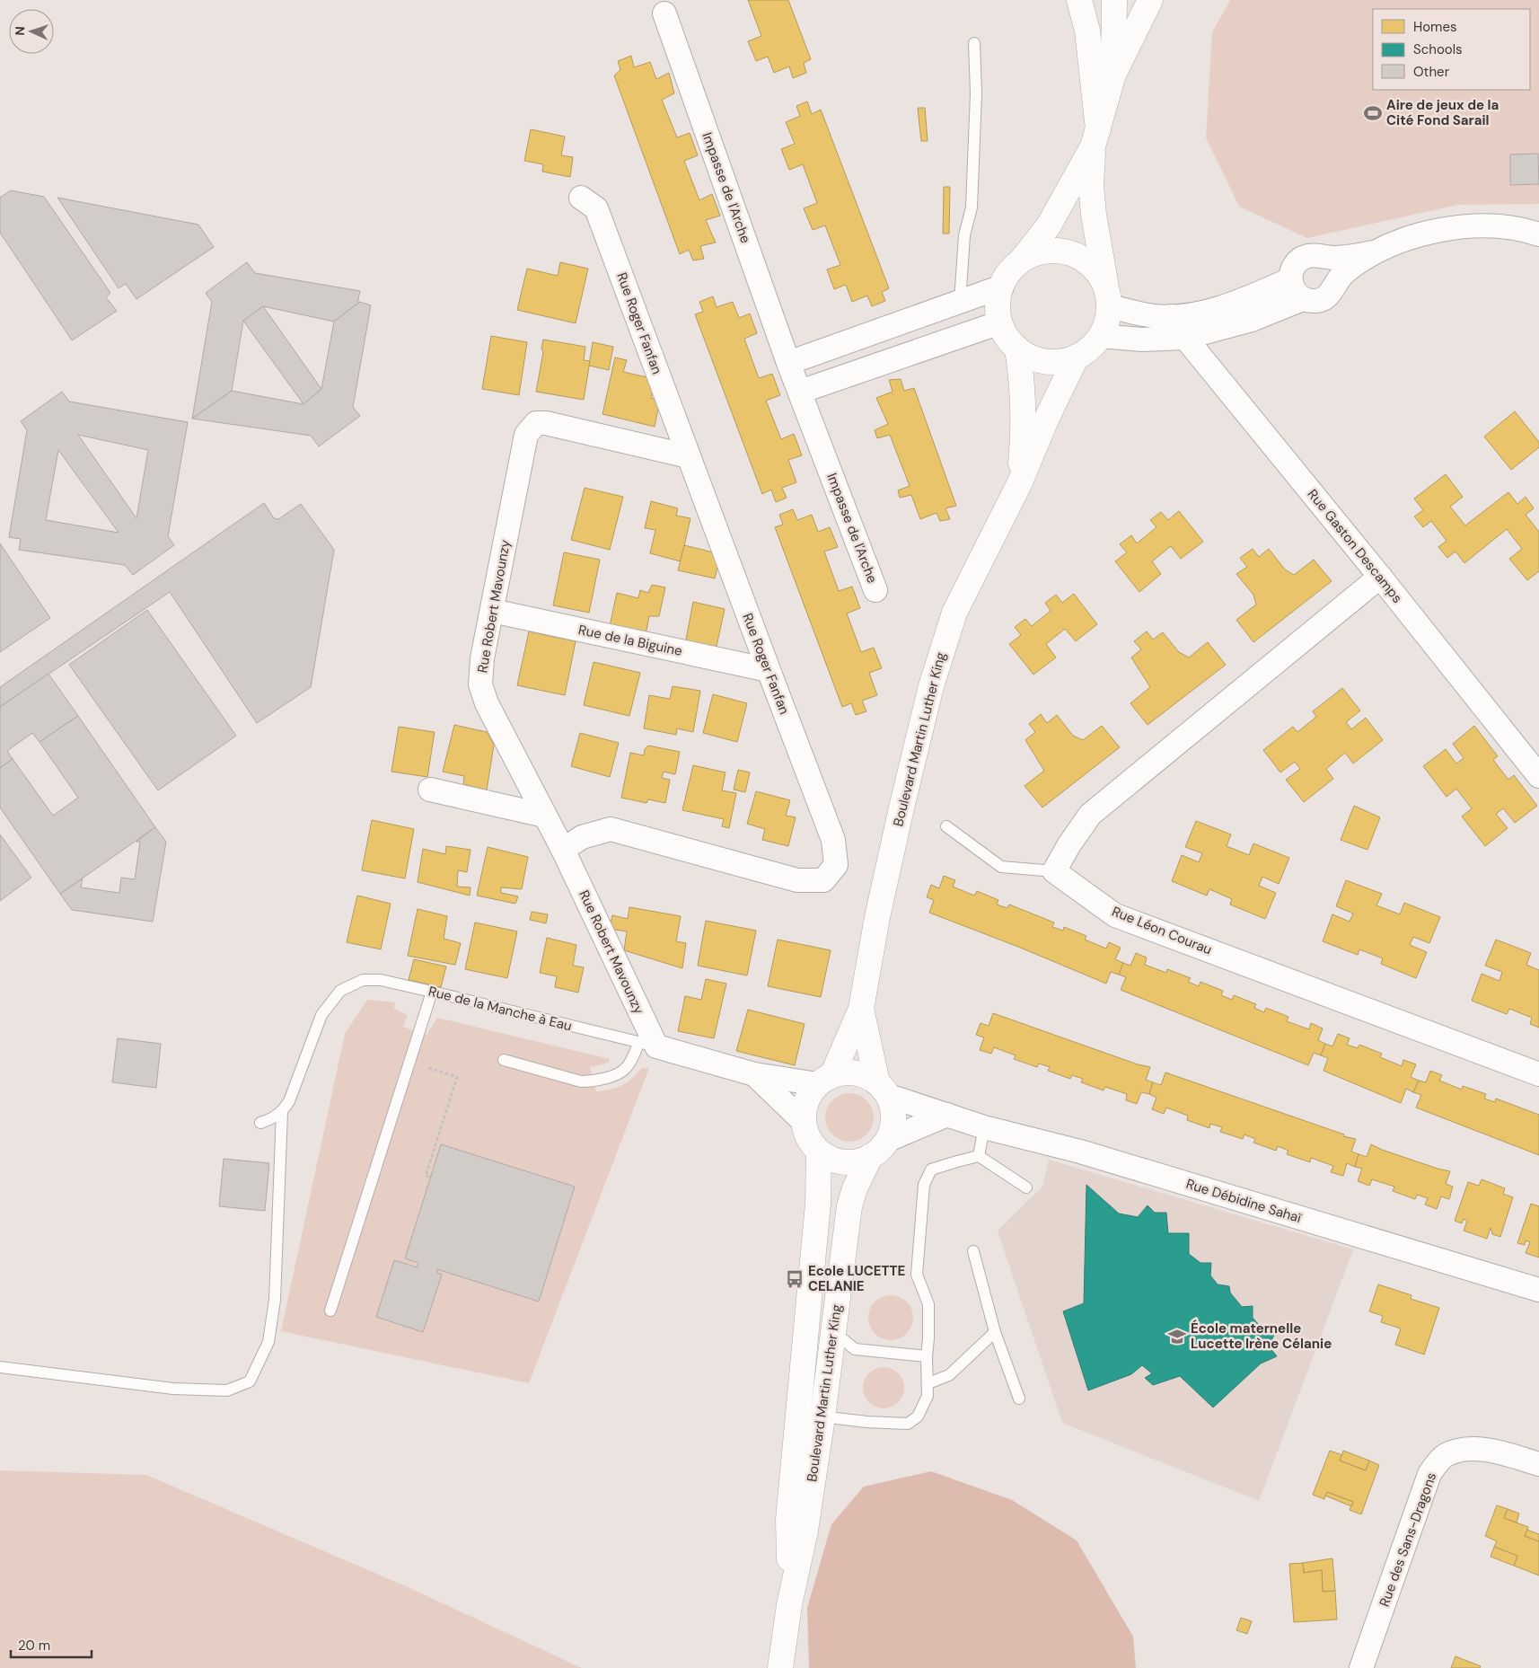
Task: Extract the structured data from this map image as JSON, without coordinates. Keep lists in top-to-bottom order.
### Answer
{
  "streets": {
    "main road": ["Boulevard Martin Luther King"],
    "street": [
      "Impasse de l'Arche",
      "Rue Roger Fanfan",
      "Rue Gaston Descamps",
      "Rue Robert Mavounzy",
      "Rue de la Biguine",
      "Rue Léon Courau",
      "Rue de la Manche à Eau",
      "Rue Débidine Sahaï",
      "Rue des Sans-Dragons"
    ]
  },
  "crossings": [
    ["Rue Roger Fanfan", "Rue Robert Mavounzy"],
    ["Rue Roger Fanfan", "Rue de la Biguine"],
    ["Rue Robert Mavounzy", "Rue de la Biguine"],
    ["Rue Robert Mavounzy", "Rue de la Manche à Eau"],
    ["Boulevard Martin Luther King", "Rue de la Manche à Eau"],
    ["Boulevard Martin Luther King", "Rue Débidine Sahaï"],
    ["Rue de la Manche à Eau", "Rue Débidine Sahaï"]
  ],
  "places": {
    "sports": ["Aire de jeux de la Cité Fond Sarail"],
    "bus stop": ["Ecole LUCETTE CELANIE"],
    "school or university": ["École maternelle Lucette Irène Célanie"]
  },
  "legend": ["Homes", "Schools", "Other"],
  "scale_bar": "20 m",
  "north": "left"
}
